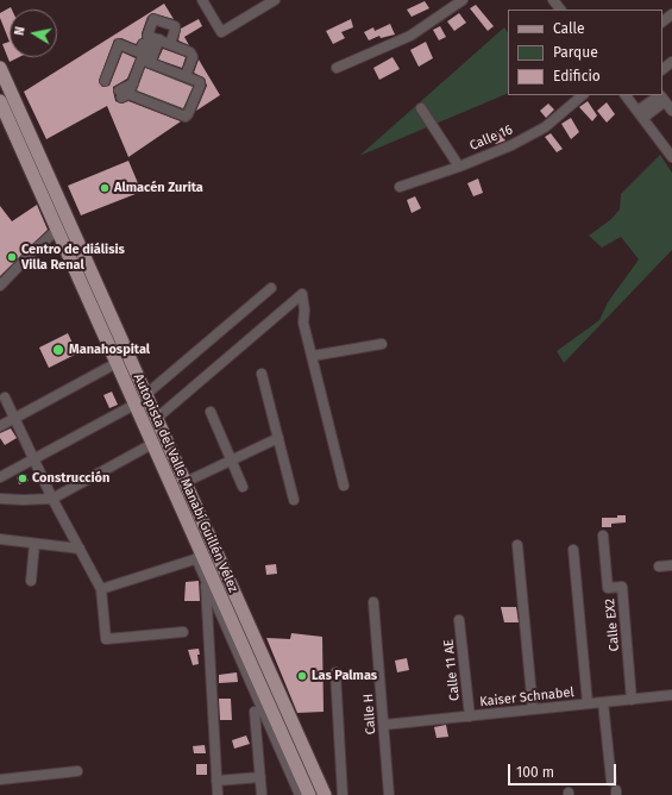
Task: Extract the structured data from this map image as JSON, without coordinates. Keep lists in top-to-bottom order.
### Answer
{
  "streets": {
    "main road": ["Autopista del Valle Manabí Guillén Vélez"],
    "street": [
      "Calle 16",
      "Calle EX2",
      "Calle 11 AE",
      "Kaiser Schnabel",
      "Calle H"
    ]
  },
  "crossings": [
    ["Calle EX2", "Kaiser Schnabel"],
    ["Calle 11 AE", "Kaiser Schnabel"],
    ["Kaiser Schnabel", "Calle H"]
  ],
  "places": [
    "Almacén Zurita",
    "Centro de diálisis Villa Renal",
    "Manahospital",
    "Construcción",
    "Las Palmas"
  ],
  "legend": ["Calle", "Parque", "Edificio"],
  "scale_bar": "100 m",
  "north": "left"
}
